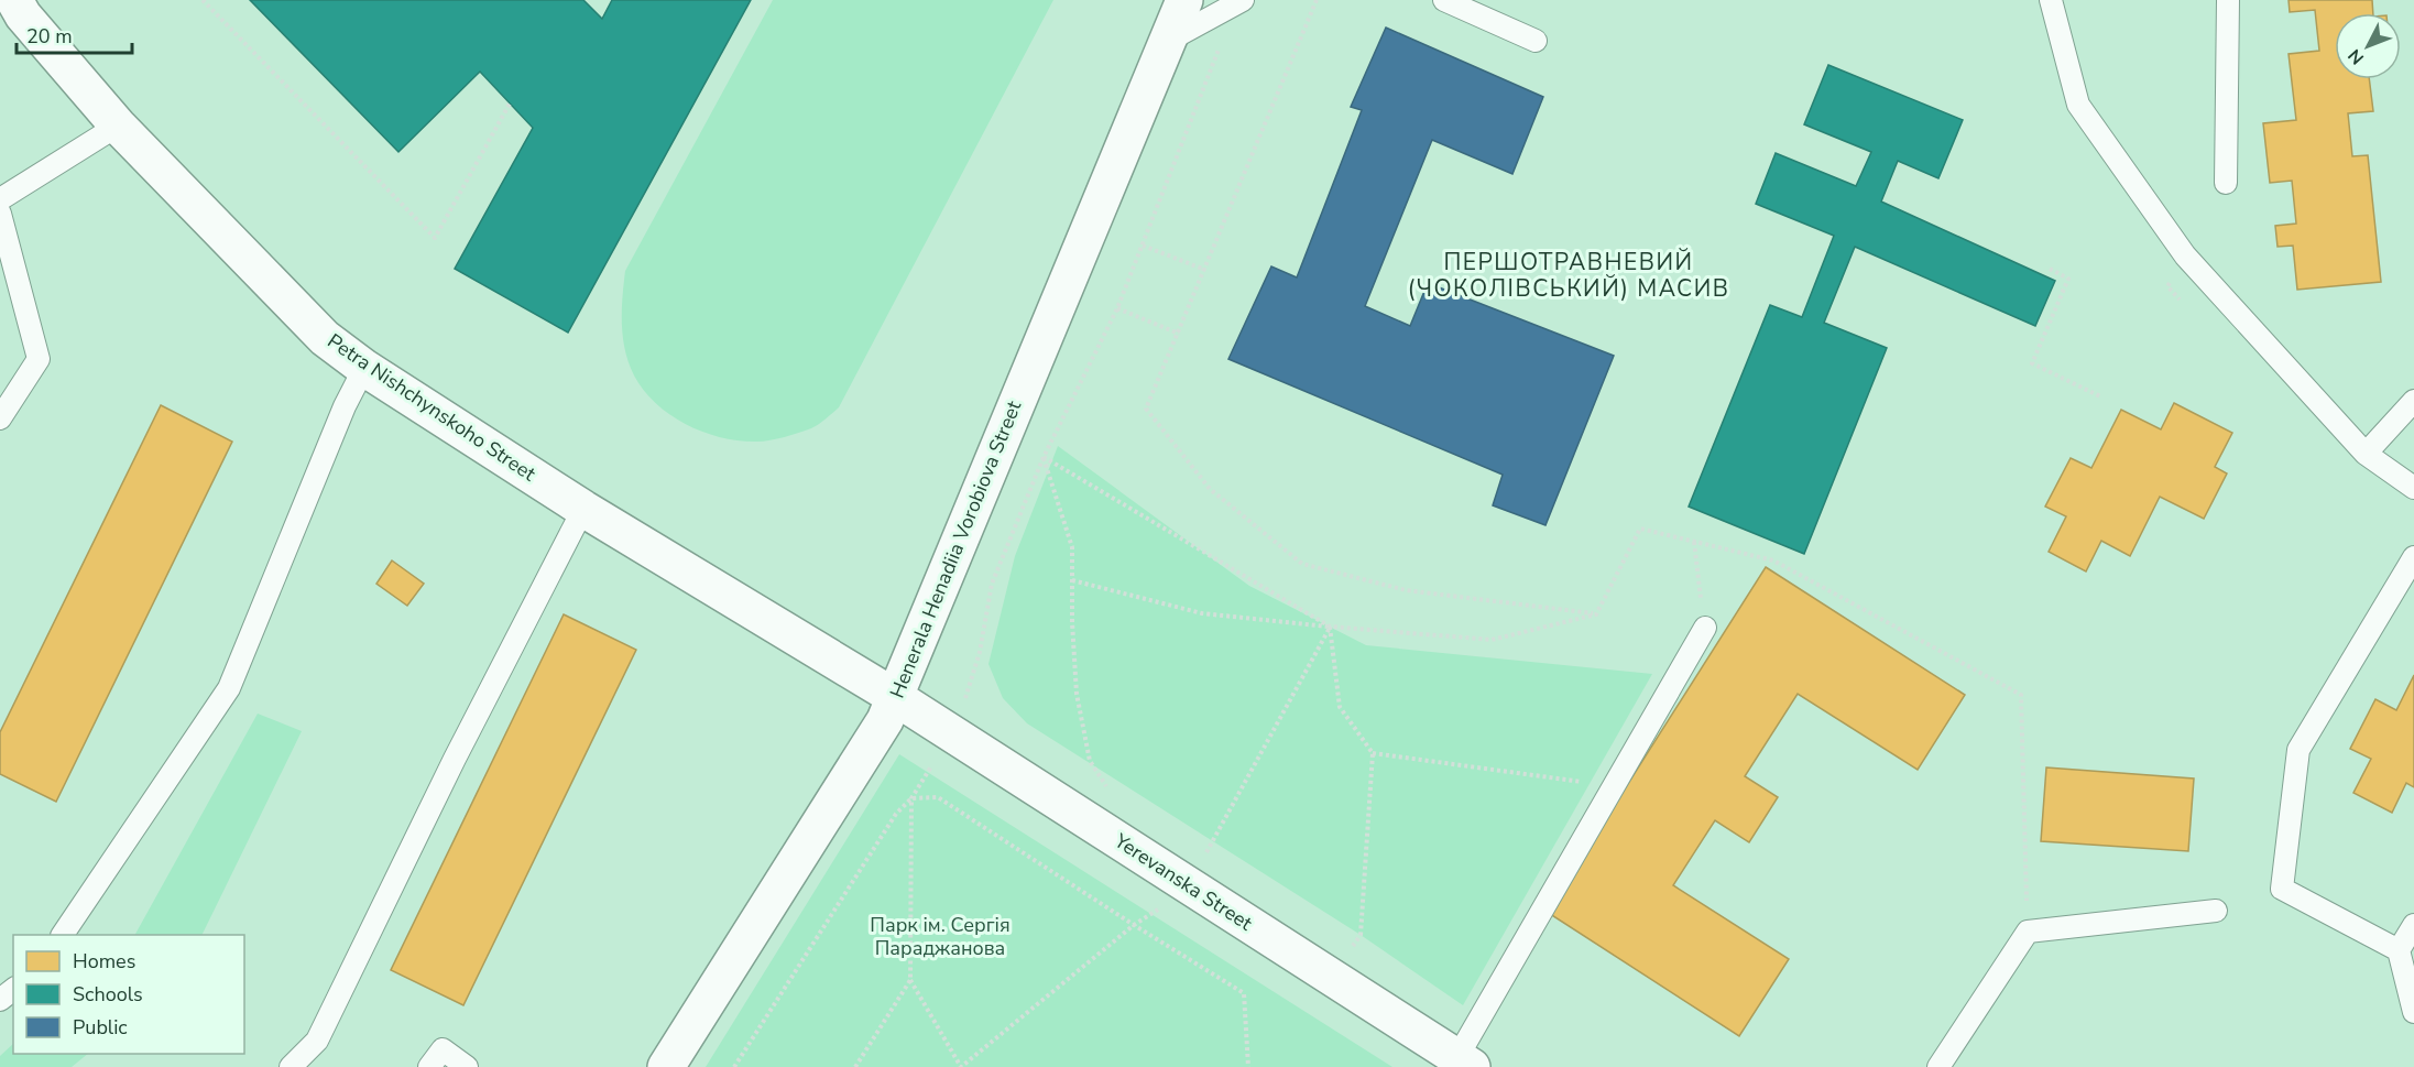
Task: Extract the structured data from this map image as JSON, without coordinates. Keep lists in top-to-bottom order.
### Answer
{
  "streets": {
    "street": ["Petra Nishchynskoho Street", "Henerala Henadiia Vorobiova Street", "Yerevanska Street"]
  },
  "crossings": [
    ["Petra Nishchynskoho Street", "Henerala Henadiia Vorobiova Street"],
    ["Petra Nishchynskoho Street", "Yerevanska Street"],
    ["Henerala Henadiia Vorobiova Street", "Yerevanska Street"]
  ],
  "districts": ["ПЕРШОТРАВНЕВИЙ (ЧОКОЛІВСЬКИЙ) МАСИВ"],
  "parks": ["Парк ім. Сергія Параджанова"],
  "legend": ["Homes", "Schools", "Public"],
  "scale_bar": "20 m",
  "north": "bottom left"
}
